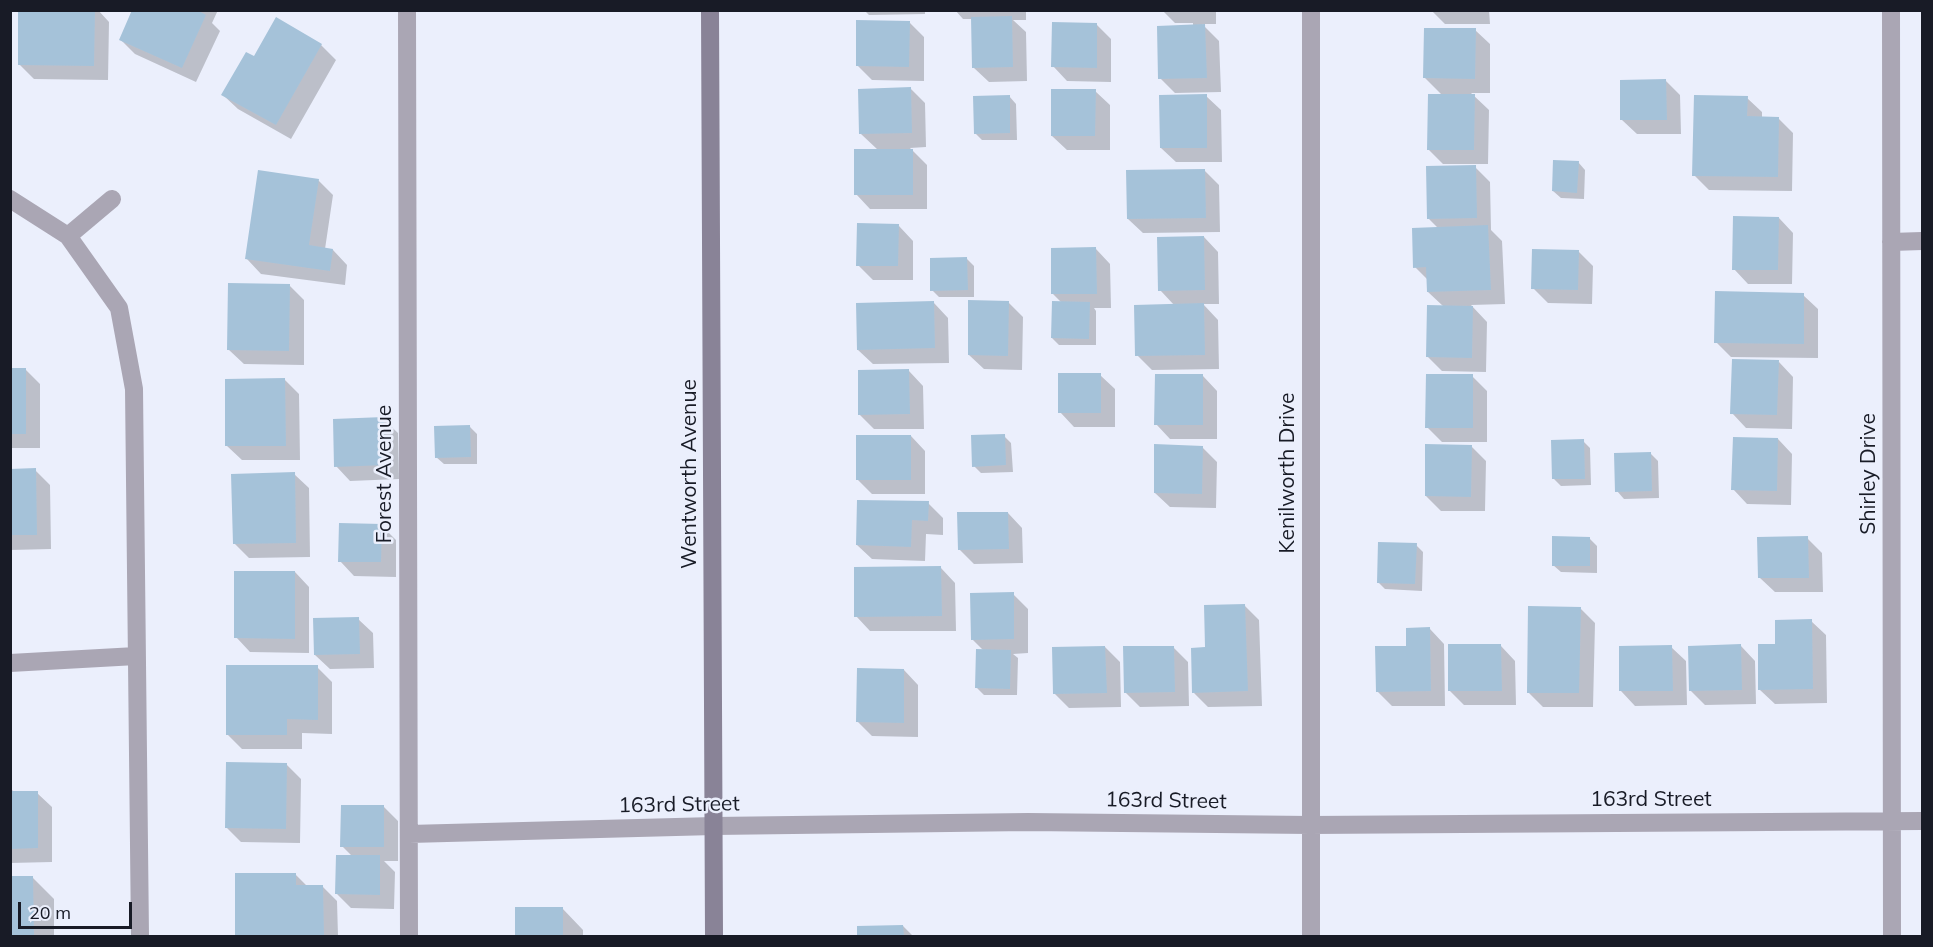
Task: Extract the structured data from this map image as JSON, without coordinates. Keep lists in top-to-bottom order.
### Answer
{
  "streets": {
    "street": [
      "Kenilworth Drive",
      "Forest Avenue",
      "Wentworth Avenue",
      "Shirley Drive",
      "163rd Street"
    ]
  },
  "crossings": [
    ["Kenilworth Drive", "163rd Street"],
    ["Forest Avenue", "163rd Street"],
    ["Wentworth Avenue", "163rd Street"],
    ["Shirley Drive", "163rd Street"]
  ],
  "scale_bar": "20 m"
}
